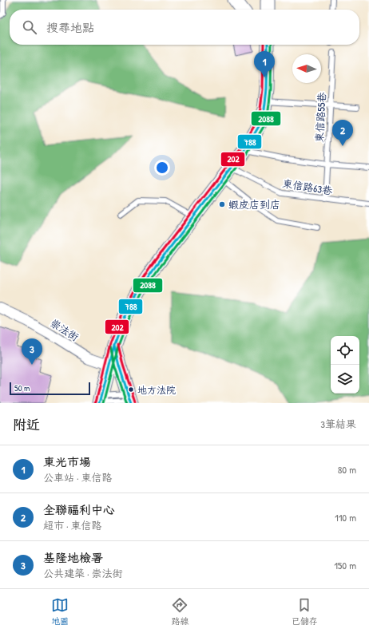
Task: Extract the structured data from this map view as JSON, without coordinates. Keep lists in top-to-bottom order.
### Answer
{
  "streets": {
    "street": ["崇法街"],
    "lane": ["東信路55巷", "東信路63巷"]
  },
  "crossings": [
    ["東信路55巷", "東信路63巷"]
  ],
  "places": ["蝦皮店到店", "地方法院"],
  "lines": ["transit line 788", "transit line 2088", "transit line 202"],
  "scale_bar": "50 m",
  "north": "left",
  "page": {
    "search": "搜尋地點",
    "pins": ["1", "2", "3"],
    "scale": "50 m",
    "heading": ["附近", "3筆結果"],
    "list": [
      {
        "mark": "1",
        "name": "東光市場",
        "note": "公車站 · 東信路",
        "value": "80 m"
      },
      {
        "mark": "2",
        "name": "全聯福利中心",
        "note": "超市 · 東信路",
        "value": "110 m"
      },
      {
        "mark": "3",
        "name": "基隆地檢署",
        "note": "公共建築 · 崇法街",
        "value": "150 m"
      }
    ],
    "nav": ["地圖", "路線", "已儲存"]
  }
}
